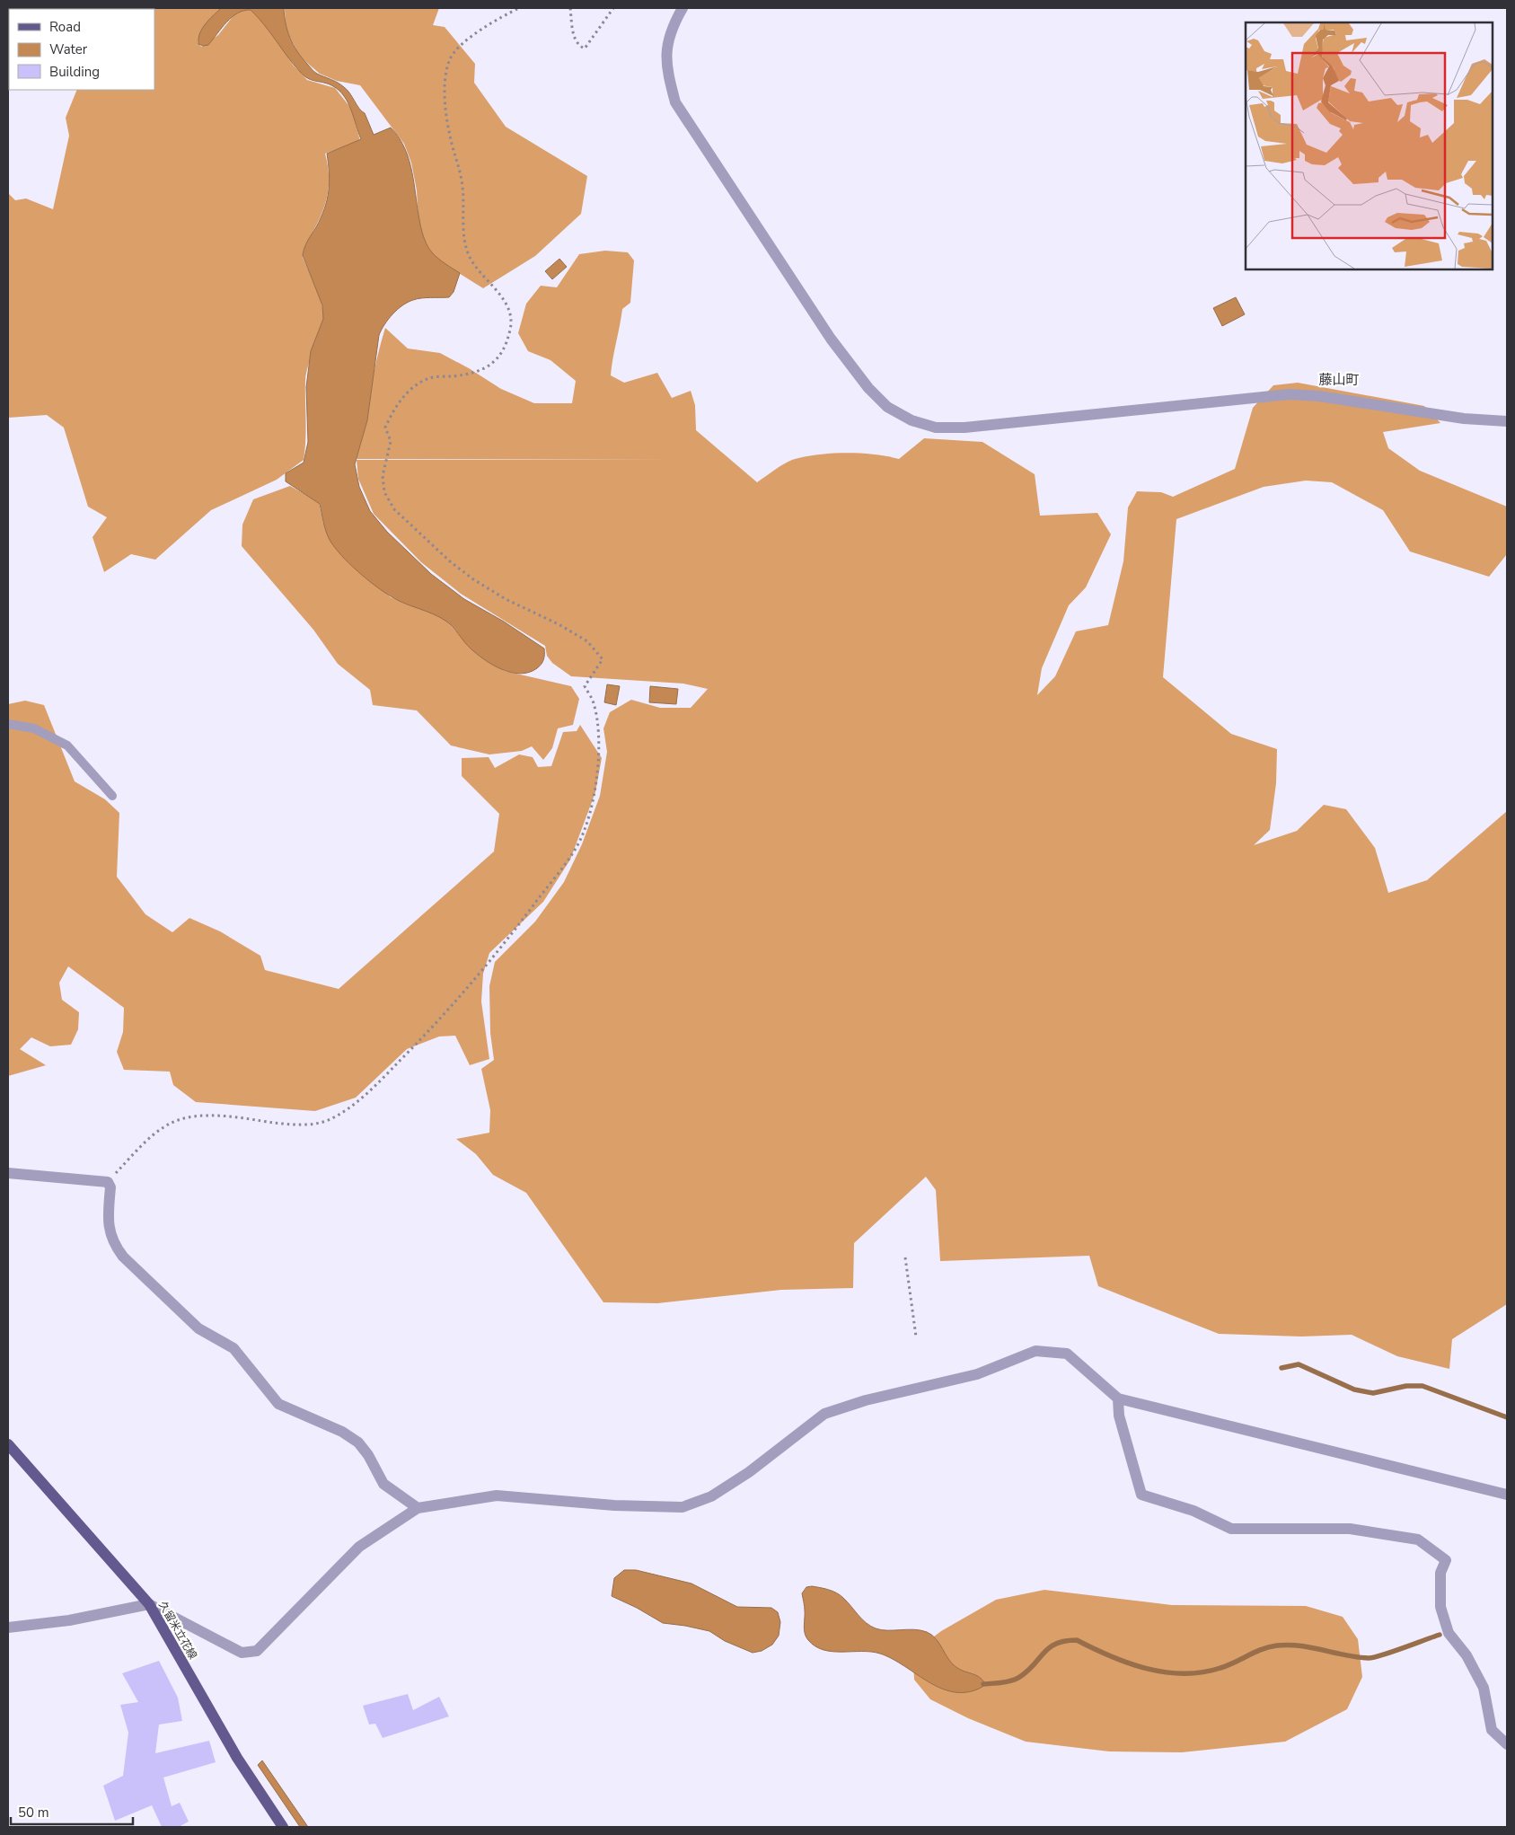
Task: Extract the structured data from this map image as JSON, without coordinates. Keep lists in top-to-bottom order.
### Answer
{
  "streets": {
    "main road": ["久留米立花線"]
  },
  "districts": ["藤山町"],
  "legend": ["Road", "Water", "Building"],
  "scale_bar": "50 m"
}
